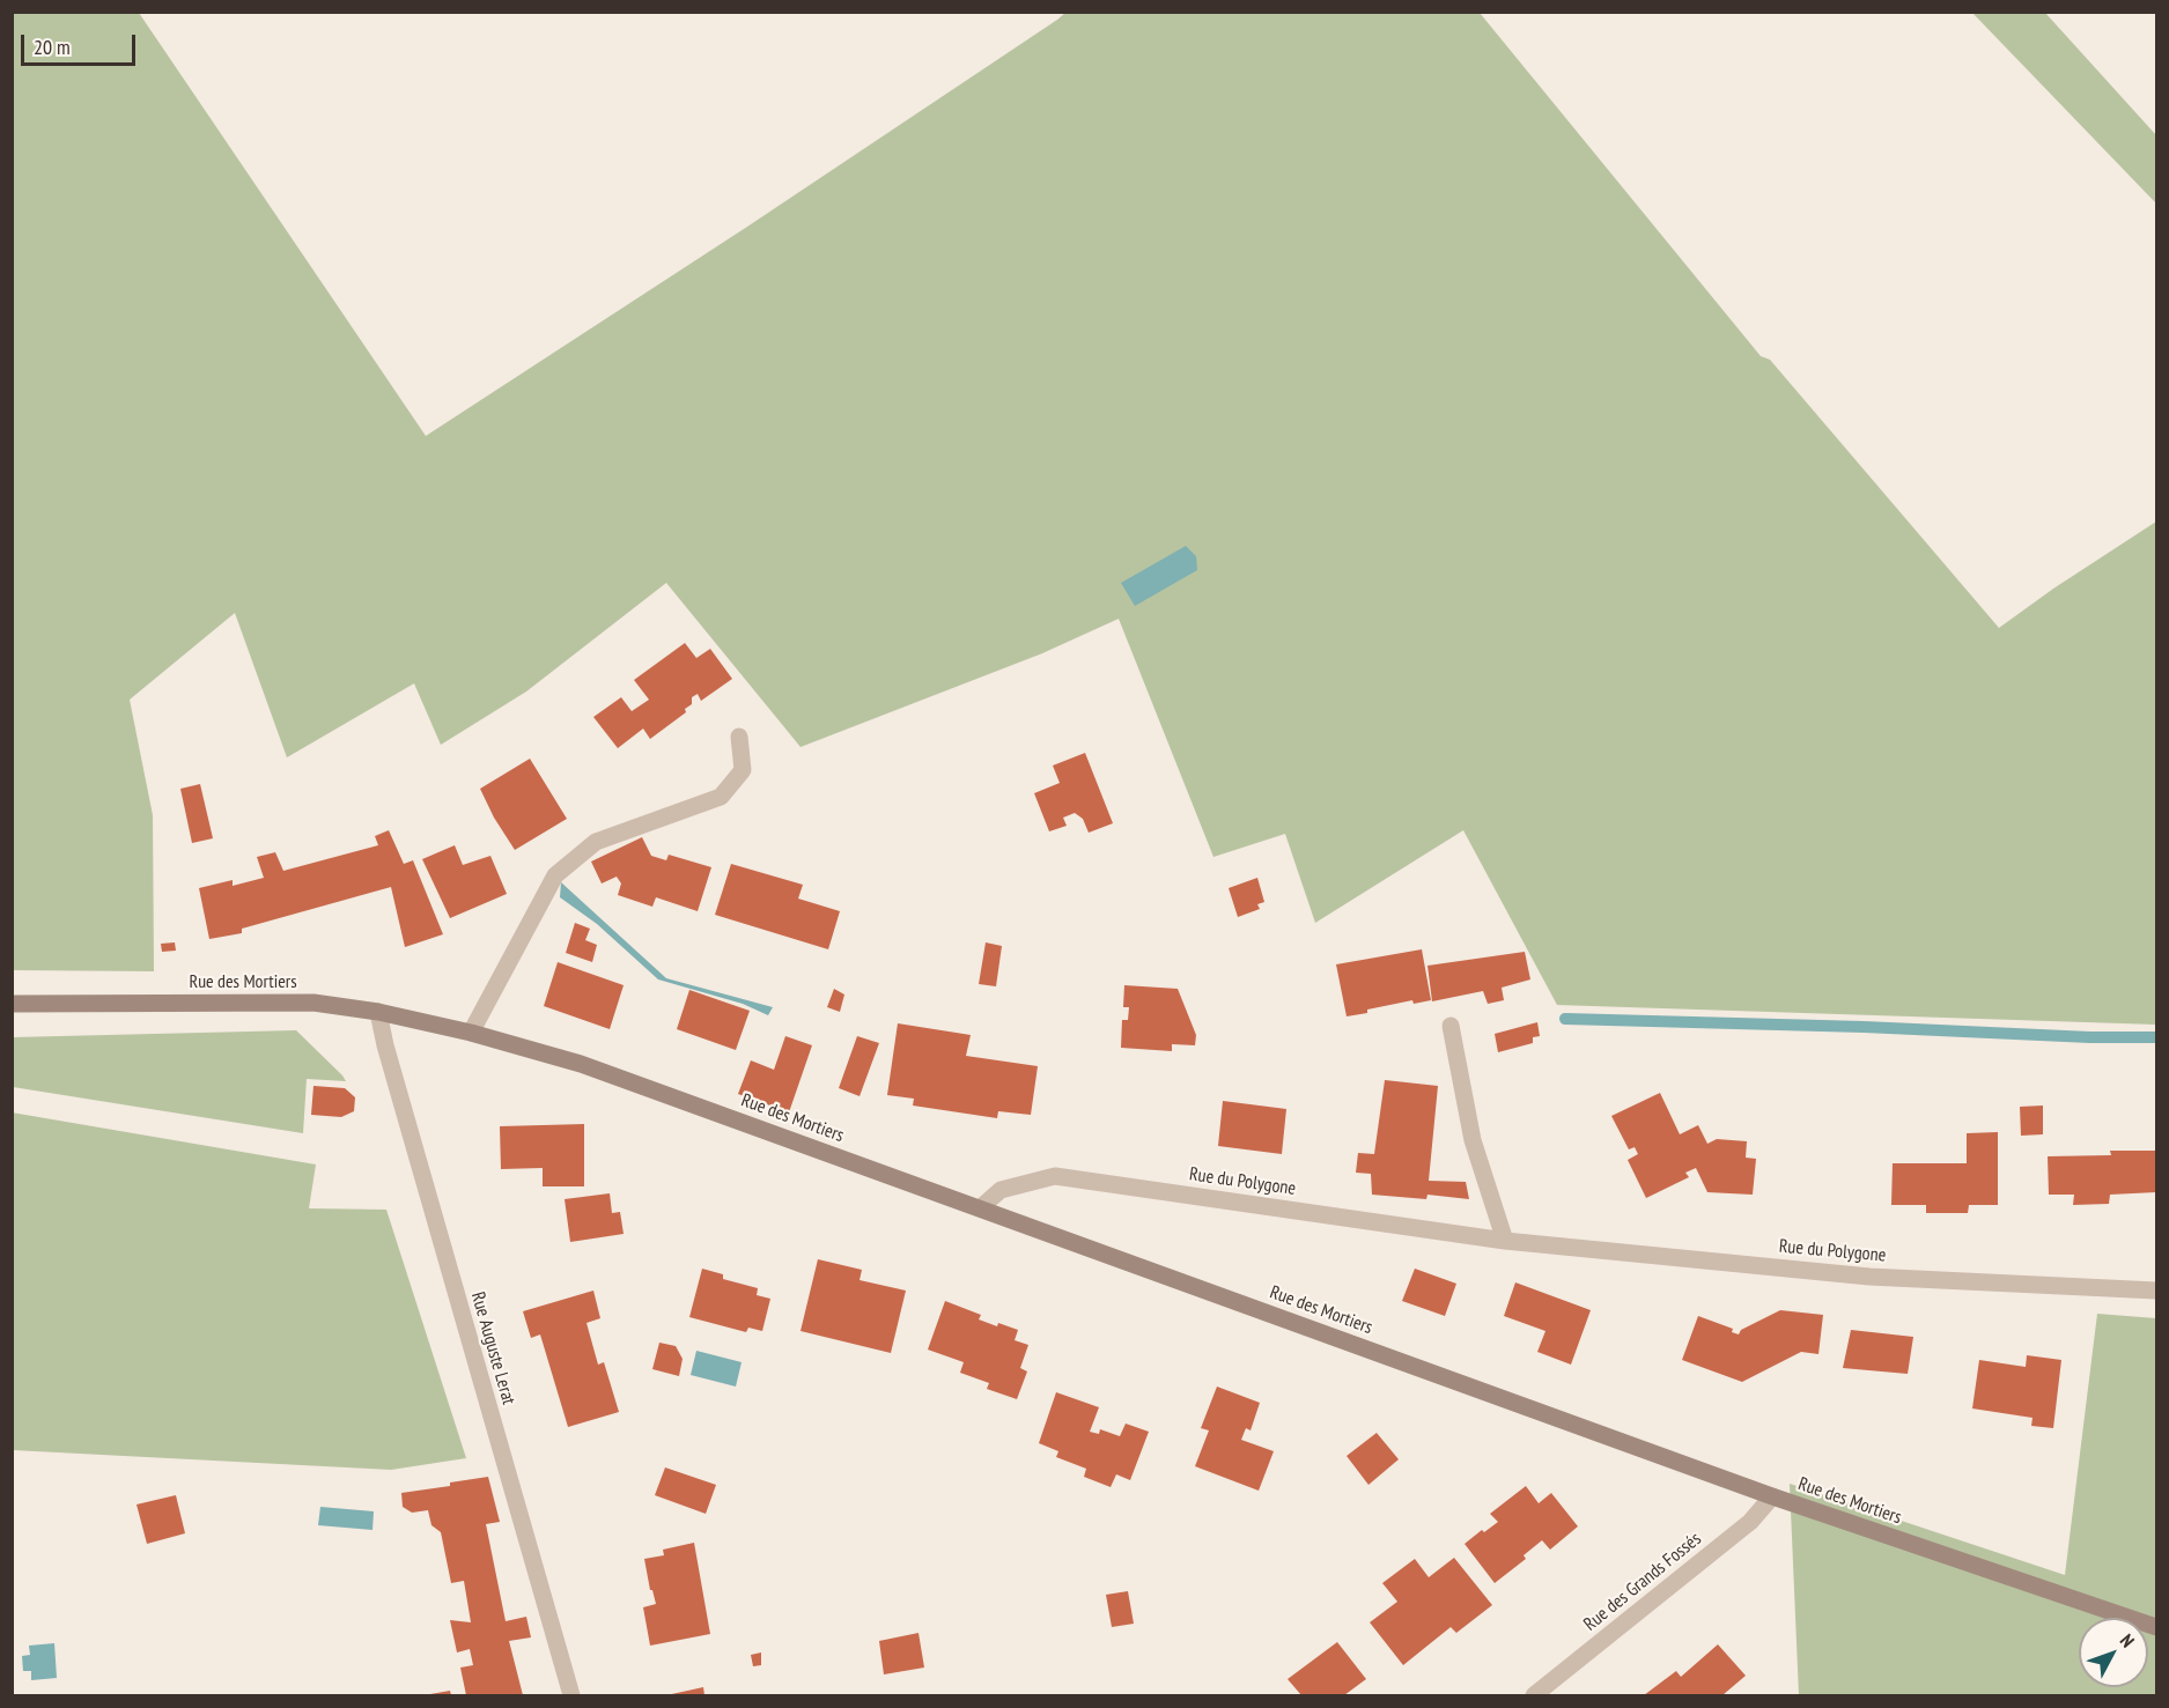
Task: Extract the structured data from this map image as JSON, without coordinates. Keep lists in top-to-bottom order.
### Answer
{
  "streets": {
    "street": [
      "Rue des Mortiers",
      "Rue du Polygone",
      "Rue Auguste Lerat",
      "Rue des Grands Fossés"
    ]
  },
  "crossings": [
    ["Rue des Mortiers", "Rue du Polygone"],
    ["Rue des Mortiers", "Rue Auguste Lerat"],
    ["Rue des Mortiers", "Rue des Grands Fossés"]
  ],
  "scale_bar": "20 m",
  "north": "top right"
}
